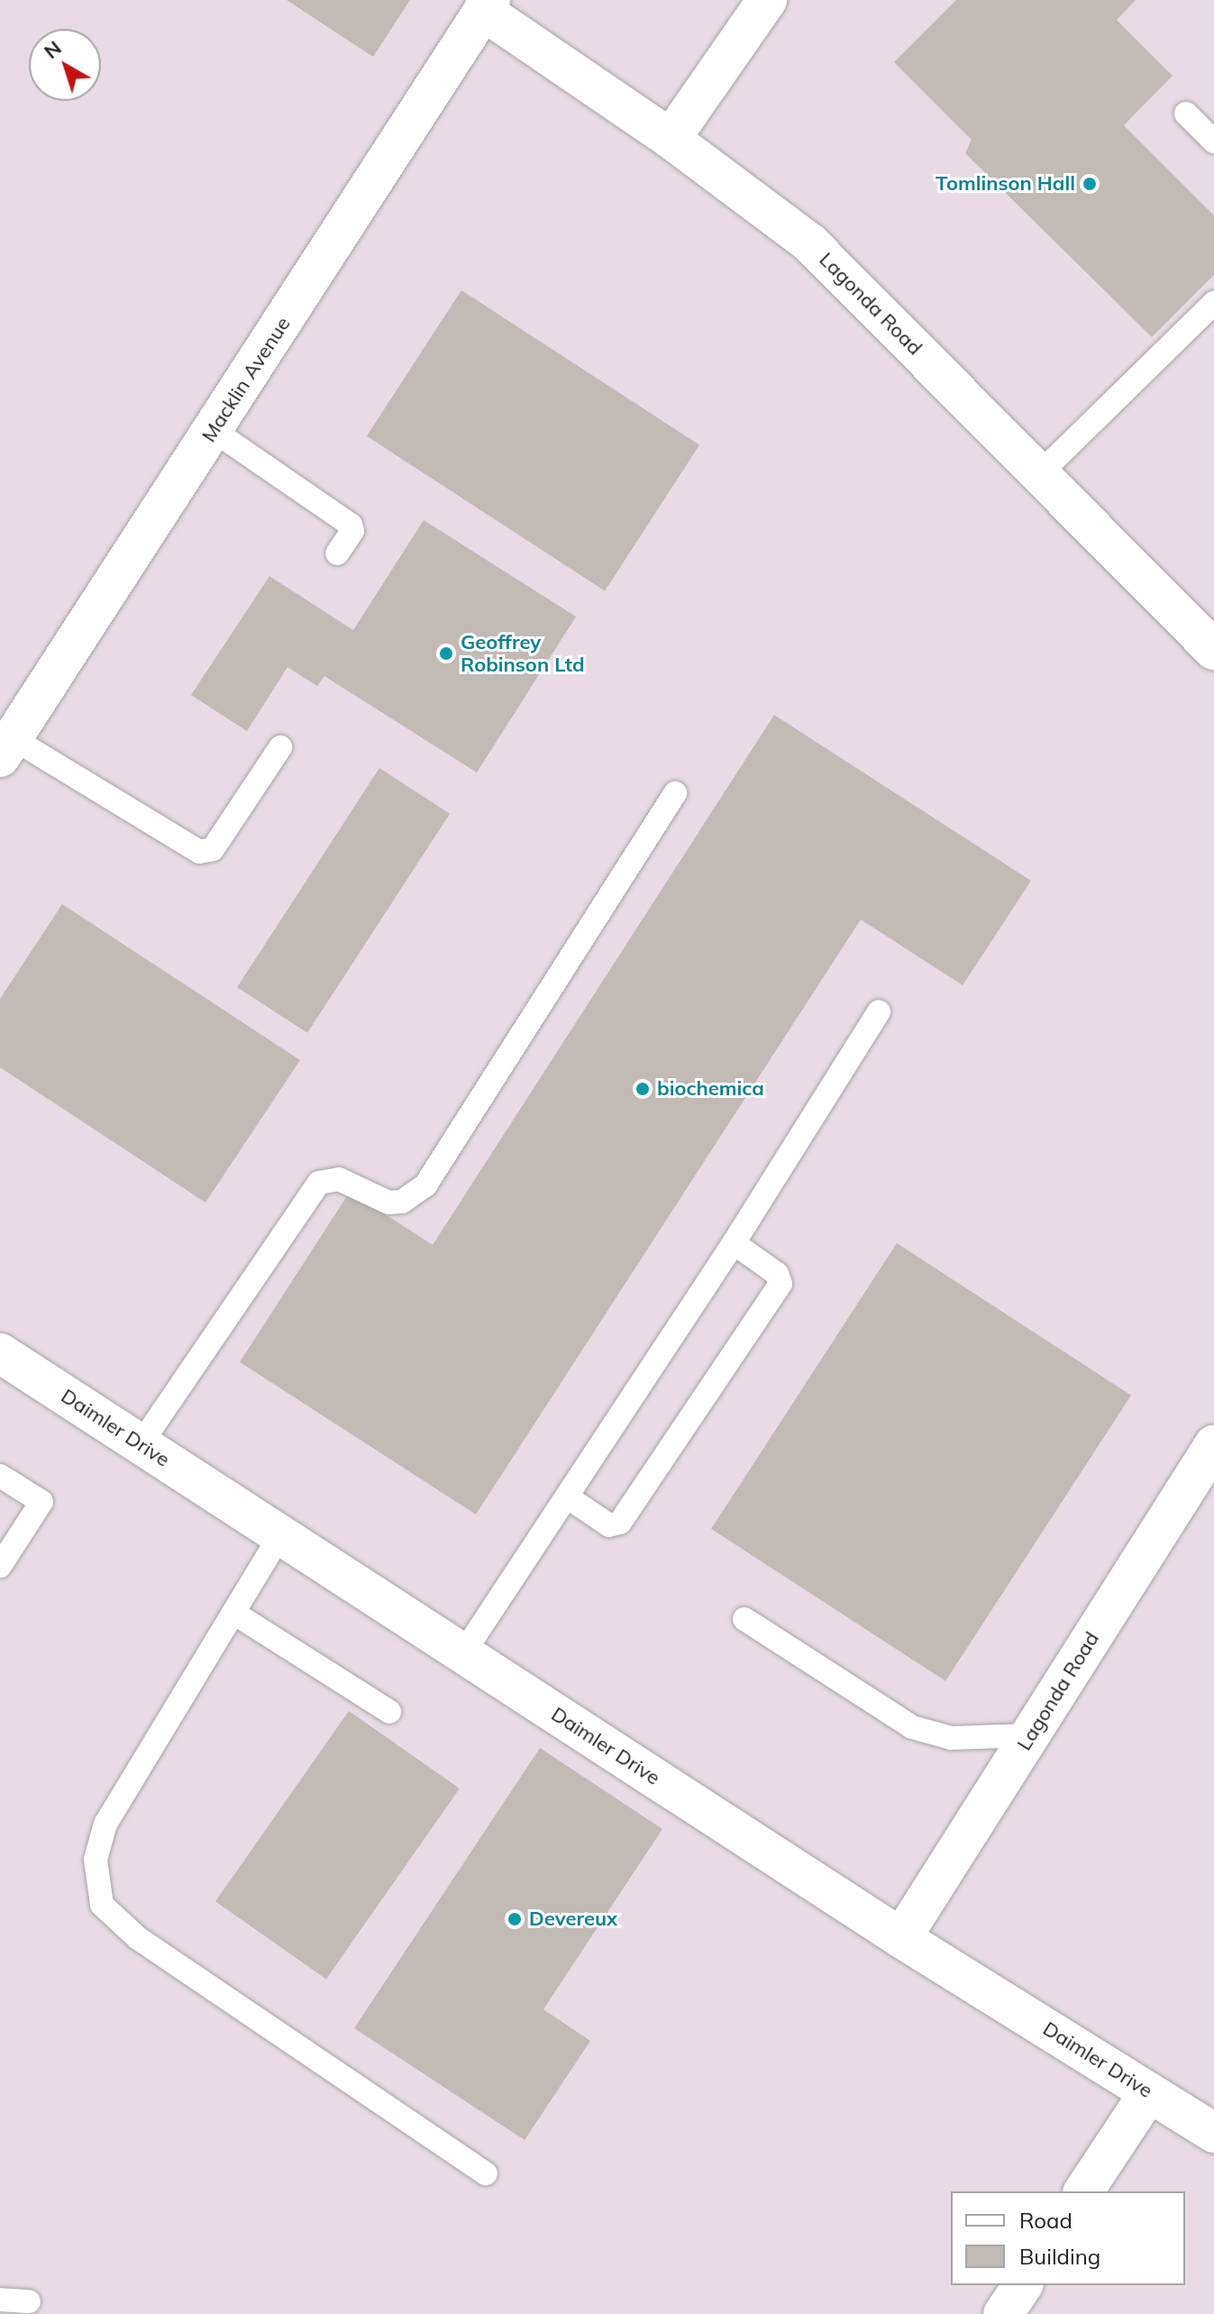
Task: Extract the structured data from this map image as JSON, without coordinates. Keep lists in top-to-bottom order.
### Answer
{
  "streets": {
    "street": ["Lagonda Road", "Macklin Avenue", "Daimler Drive"]
  },
  "crossings": [
    ["Lagonda Road", "Macklin Avenue"],
    ["Lagonda Road", "Daimler Drive"]
  ],
  "places": [
    "Tomlinson Hall",
    "Geoffrey Robinson Ltd",
    "biochemica",
    "Devereux"
  ],
  "legend": ["Road", "Building"],
  "north": "top left"
}
